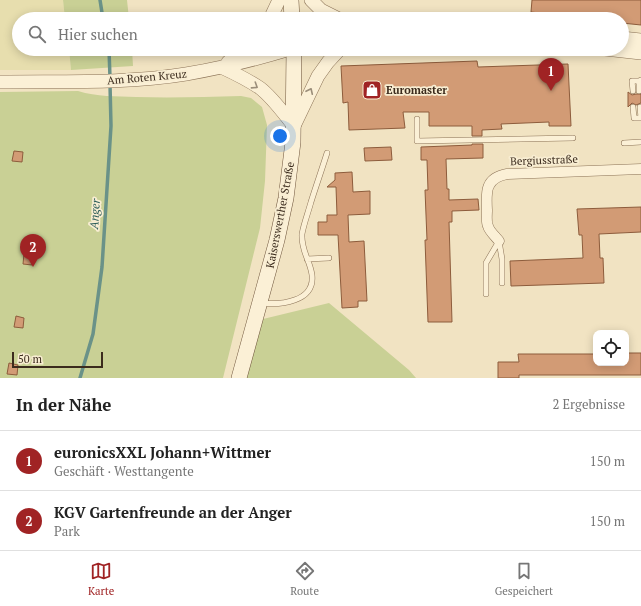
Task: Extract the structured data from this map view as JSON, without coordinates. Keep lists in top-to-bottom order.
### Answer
{
  "streets": {
    "main road": ["Kaiserswerther Straße"],
    "street": ["Am Roten Kreuz", "Bergiusstraße"]
  },
  "water": ["Anger"],
  "places": {
    "shop": ["Euromaster"]
  },
  "scale_bar": "50 m",
  "page": {
    "search": "Hier suchen",
    "pins": ["1", "2"],
    "scale": "50 m",
    "heading": ["In der Nähe", "2 Ergebnisse"],
    "list": [
      {
        "mark": "1",
        "name": "euronicsXXL Johann+Wittmer",
        "note": "Geschäft · Westtangente",
        "value": "150 m"
      },
      {
        "mark": "2",
        "name": "KGV Gartenfreunde an der Anger",
        "note": "Park",
        "value": "150 m"
      }
    ],
    "nav": ["Karte", "Route", "Gespeichert"]
  }
}
